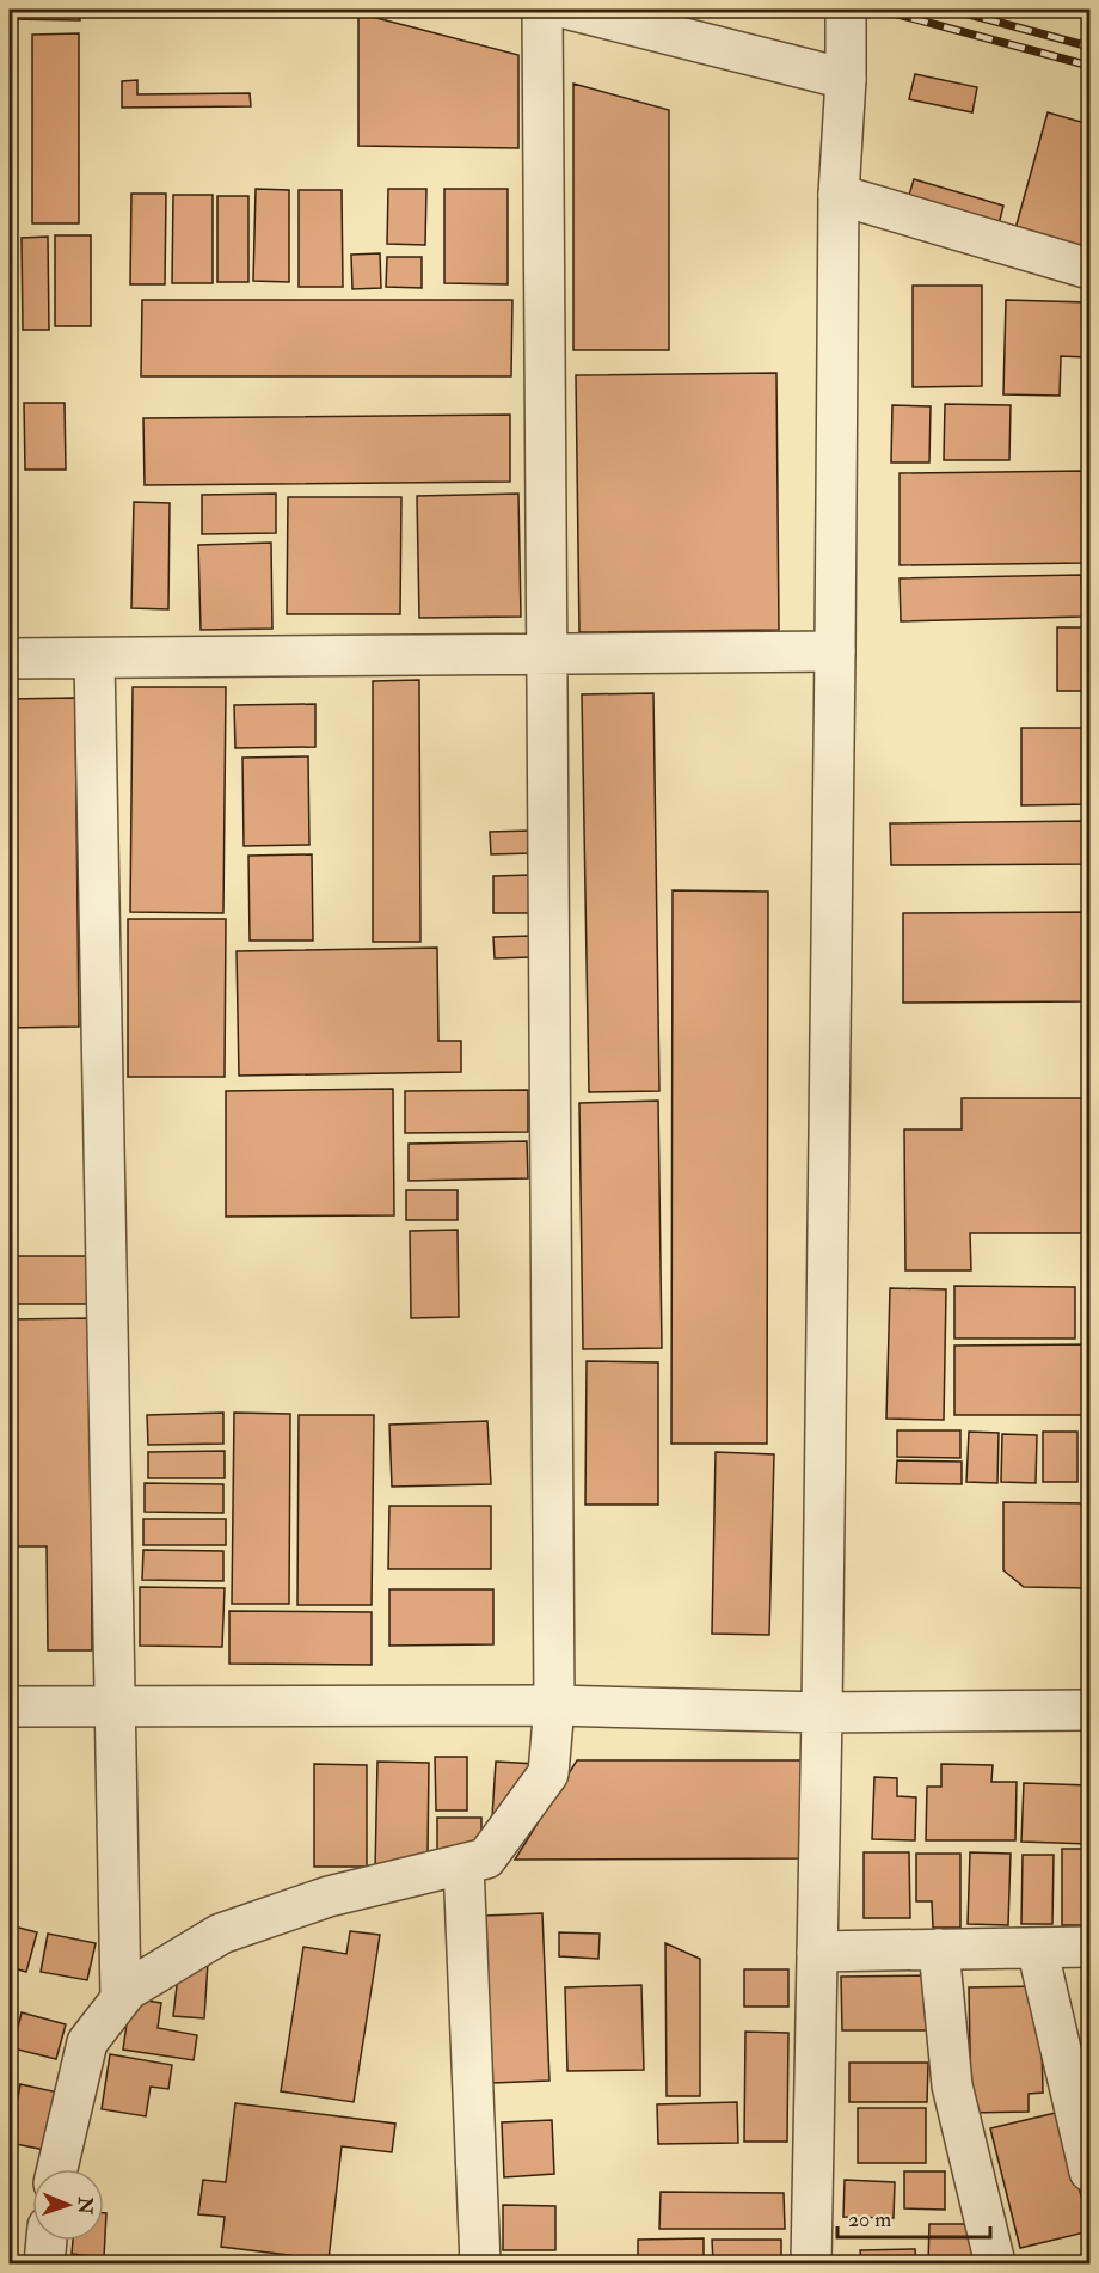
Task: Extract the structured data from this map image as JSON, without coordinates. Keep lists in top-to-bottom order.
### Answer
{
  "scale_bar": "20 m",
  "north": "right"
}
